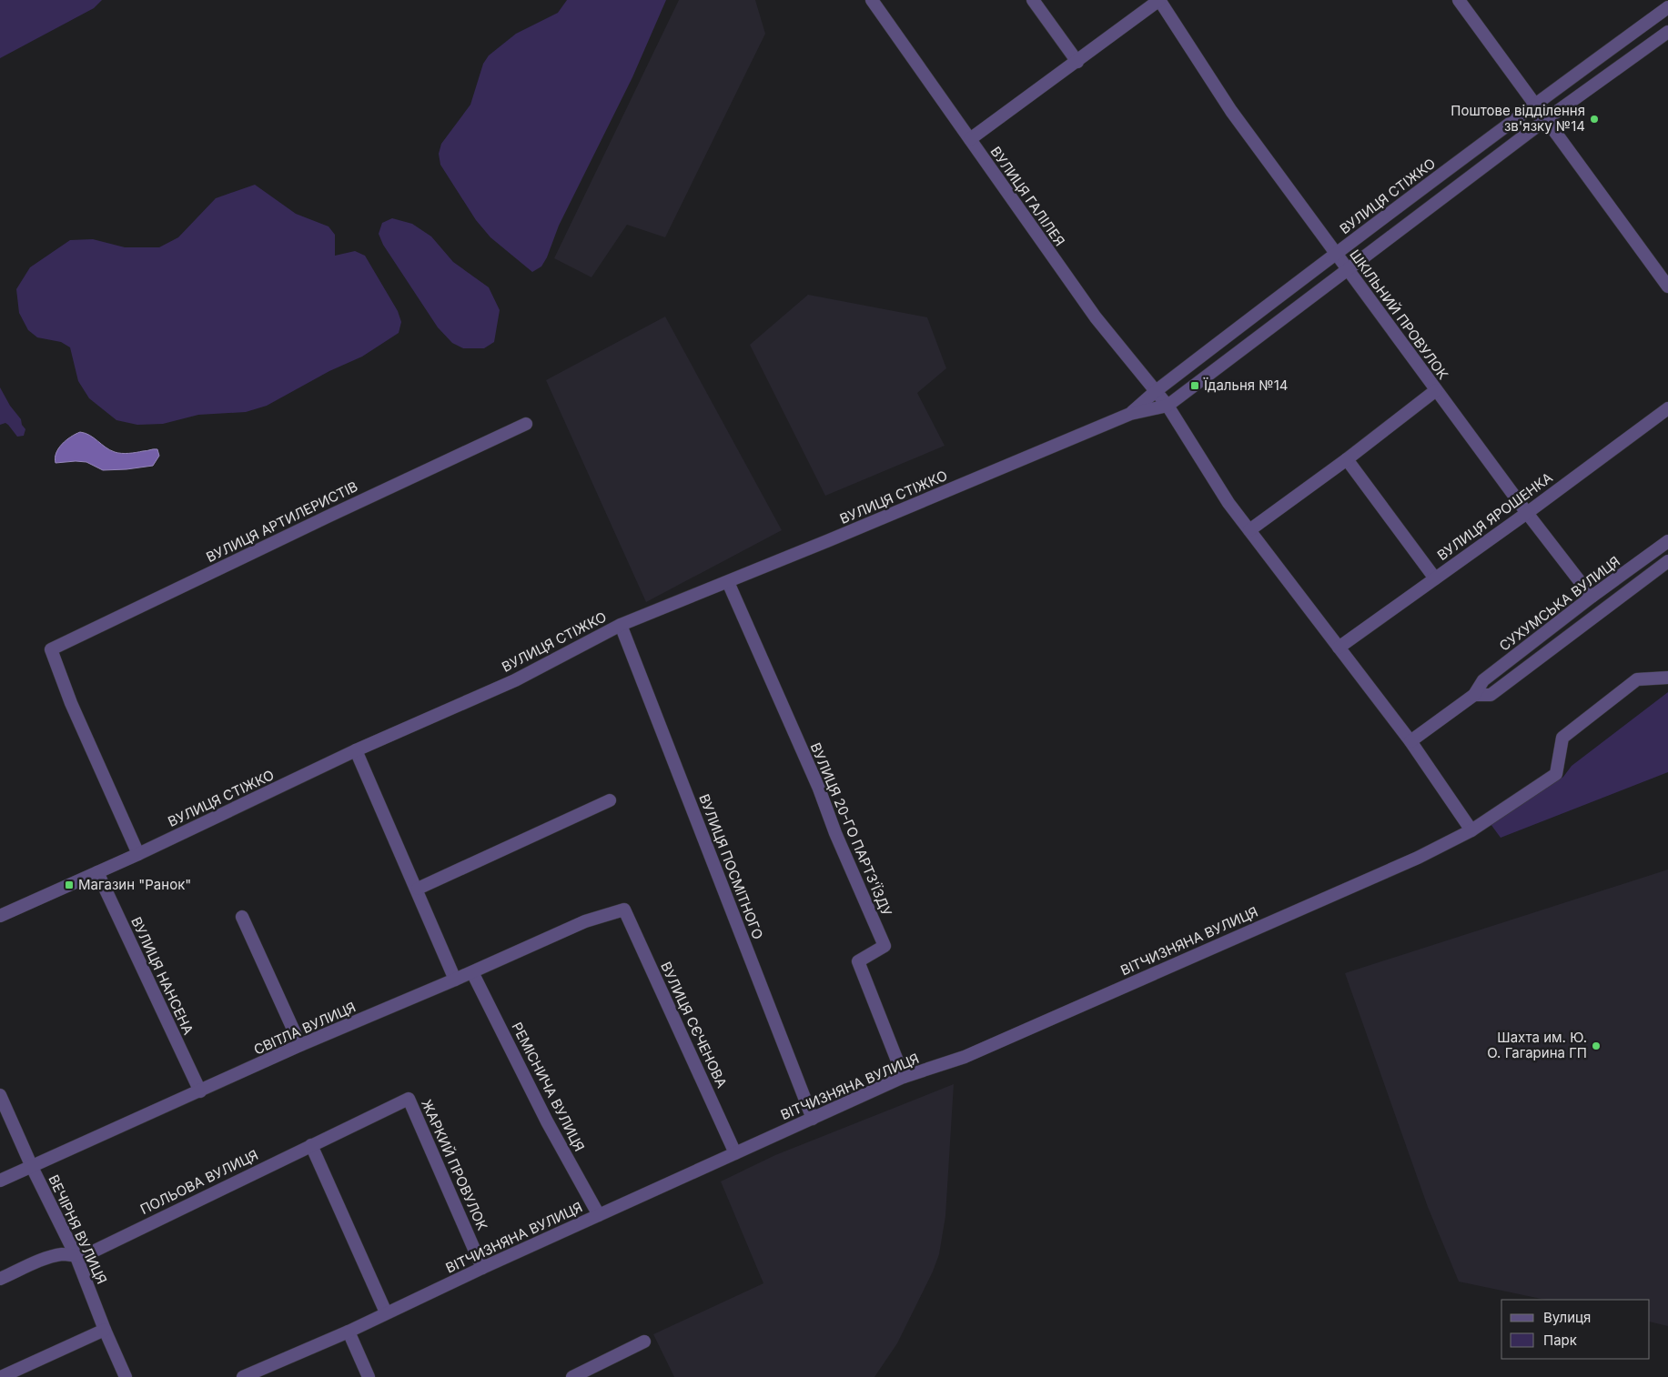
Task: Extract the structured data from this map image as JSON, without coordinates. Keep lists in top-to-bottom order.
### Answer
{
  "streets": {
    "street": [
      "ВУЛИЦЯ ГАЛІЛЕЯ",
      "ВУЛИЦЯ СТІЖКО",
      "ШКІЛЬНИЙ ПРОВУЛОК",
      "ВУЛИЦЯ ЯРОШЕНКА",
      "ВУЛИЦЯ АРТИЛЕРИСТІВ",
      "СУХУМСЬКА ВУЛИЦЯ",
      "ВУЛИЦЯ 20-ГО ПАРТЗ'ЇЗДУ",
      "ВУЛИЦЯ ПОСМІТНОГО",
      "ВІТЧИЗНЯНА ВУЛИЦЯ",
      "ВУЛИЦЯ НАНСЕНА",
      "ВУЛИЦЯ СЄЧЕНОВА",
      "СВІТЛА ВУЛИЦЯ",
      "РЕМІСНИЧА ВУЛИЦЯ",
      "ЖАРКИЙ ПРОВУЛОК",
      "ПОЛЬОВА ВУЛИЦЯ",
      "ВЕЧІРНЯ ВУЛИЦЯ"
    ]
  },
  "crossings": [
    ["ВУЛИЦЯ ГАЛІЛЕЯ", "ВУЛИЦЯ СТІЖКО"],
    ["ВУЛИЦЯ ГАЛІЛЕЯ", "ВУЛИЦЯ ЯРОШЕНКА"],
    ["ВУЛИЦЯ ГАЛІЛЕЯ", "СУХУМСЬКА ВУЛИЦЯ"],
    ["ВУЛИЦЯ ГАЛІЛЕЯ", "ВІТЧИЗНЯНА ВУЛИЦЯ"],
    ["ВУЛИЦЯ СТІЖКО", "ШКІЛЬНИЙ ПРОВУЛОК"],
    ["ВУЛИЦЯ СТІЖКО", "ВУЛИЦЯ АРТИЛЕРИСТІВ"],
    ["ВУЛИЦЯ СТІЖКО", "ВУЛИЦЯ 20-ГО ПАРТЗ'ЇЗДУ"],
    ["ВУЛИЦЯ СТІЖКО", "ВУЛИЦЯ ПОСМІТНОГО"],
    ["ВУЛИЦЯ СТІЖКО", "ВУЛИЦЯ НАНСЕНА"],
    ["ШКІЛЬНИЙ ПРОВУЛОК", "ВУЛИЦЯ ЯРОШЕНКА"],
    ["ШКІЛЬНИЙ ПРОВУЛОК", "СУХУМСЬКА ВУЛИЦЯ"],
    ["ВУЛИЦЯ 20-ГО ПАРТЗ'ЇЗДУ", "ВІТЧИЗНЯНА ВУЛИЦЯ"],
    ["ВУЛИЦЯ ПОСМІТНОГО", "ВІТЧИЗНЯНА ВУЛИЦЯ"],
    ["ВІТЧИЗНЯНА ВУЛИЦЯ", "ВУЛИЦЯ СЄЧЕНОВА"],
    ["ВІТЧИЗНЯНА ВУЛИЦЯ", "РЕМІСНИЧА ВУЛИЦЯ"],
    ["ВІТЧИЗНЯНА ВУЛИЦЯ", "ЖАРКИЙ ПРОВУЛОК"],
    ["ВУЛИЦЯ НАНСЕНА", "СВІТЛА ВУЛИЦЯ"],
    ["ВУЛИЦЯ СЄЧЕНОВА", "СВІТЛА ВУЛИЦЯ"],
    ["СВІТЛА ВУЛИЦЯ", "РЕМІСНИЧА ВУЛИЦЯ"],
    ["СВІТЛА ВУЛИЦЯ", "ВЕЧІРНЯ ВУЛИЦЯ"],
    ["ЖАРКИЙ ПРОВУЛОК", "ПОЛЬОВА ВУЛИЦЯ"],
    ["ПОЛЬОВА ВУЛИЦЯ", "ВЕЧІРНЯ ВУЛИЦЯ"]
  ],
  "places": {
    "other": ["Поштове відділення зв'язку №14", "Шахта им. Ю. О. Гагарина ГП"],
    "transit": ["Їдальня №14", "Магазин \"Ранок\""]
  },
  "legend": ["Вулиця", "Парк"]
}
